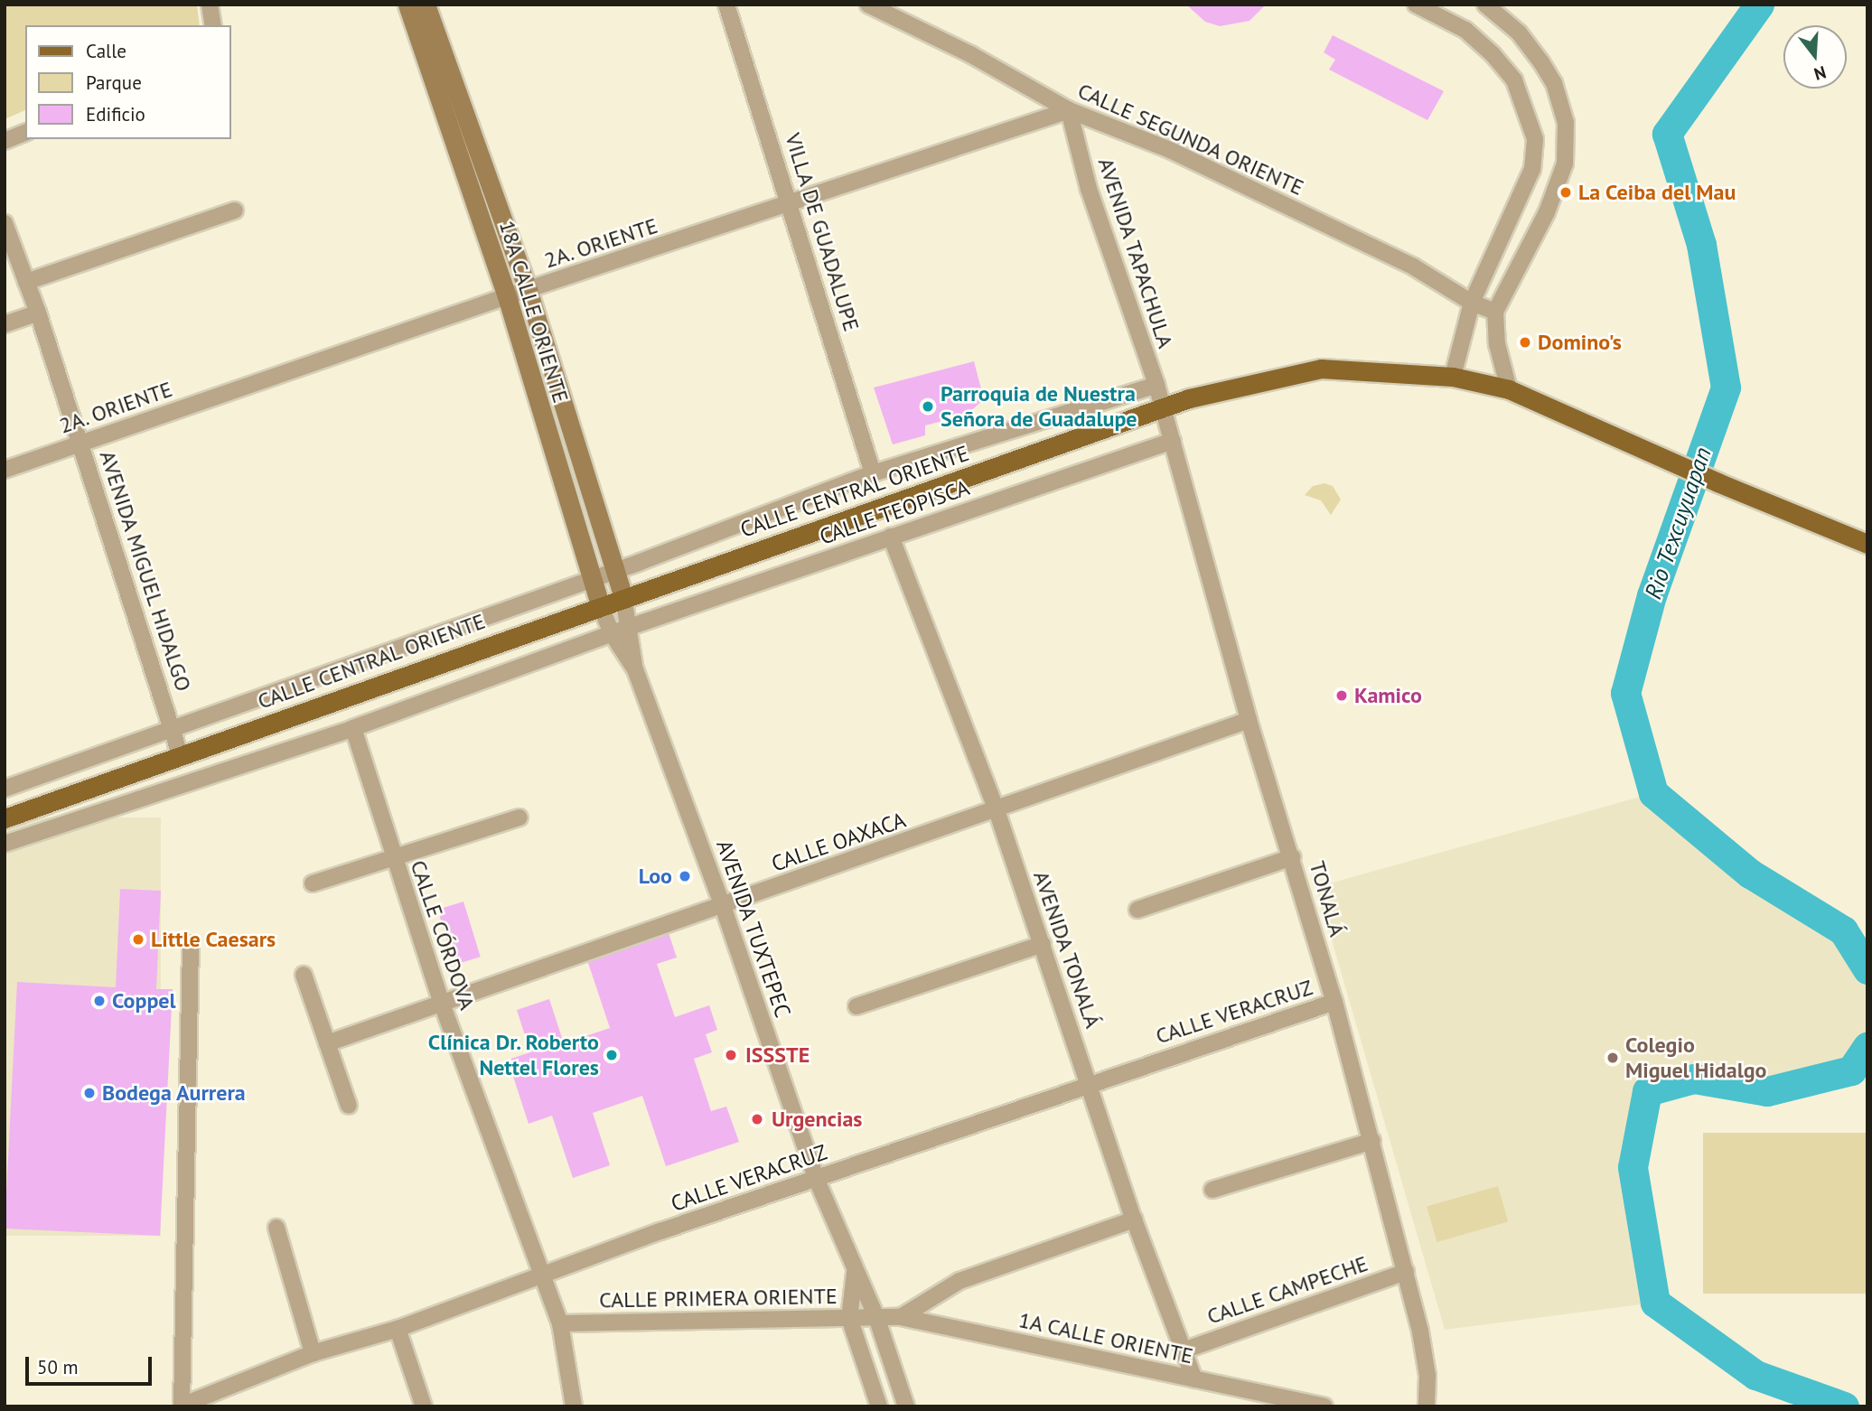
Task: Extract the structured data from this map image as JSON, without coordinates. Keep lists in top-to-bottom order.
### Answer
{
  "streets": {
    "main road": ["18A CALLE ORIENTE", "CALLE CENTRAL ORIENTE"],
    "street": [
      "CALLE SEGUNDA ORIENTE",
      "VILLA DE GUADALUPE",
      "2A. ORIENTE",
      "AVENIDA TAPACHULA",
      "CALLE TEOPISCA",
      "AVENIDA MIGUEL HIDALGO",
      "CALLE OAXACA",
      "TONALÁ",
      "AVENIDA TUXTEPEC",
      "CALLE CÓRDOVA",
      "AVENIDA TONALÁ",
      "CALLE VERACRUZ",
      "CALLE CAMPECHE",
      "CALLE PRIMERA ORIENTE",
      "1A CALLE ORIENTE"
    ]
  },
  "crossings": [
    ["CALLE SEGUNDA ORIENTE", "2A. ORIENTE"],
    ["CALLE SEGUNDA ORIENTE", "AVENIDA TAPACHULA"],
    ["VILLA DE GUADALUPE", "2A. ORIENTE"],
    ["2A. ORIENTE", "AVENIDA TAPACHULA"],
    ["2A. ORIENTE", "18A CALLE ORIENTE"],
    ["2A. ORIENTE", "AVENIDA MIGUEL HIDALGO"],
    ["AVENIDA TAPACHULA", "CALLE CENTRAL ORIENTE"],
    ["AVENIDA TAPACHULA", "TONALÁ"],
    ["18A CALLE ORIENTE", "CALLE CENTRAL ORIENTE"],
    ["18A CALLE ORIENTE", "CALLE TEOPISCA"],
    ["18A CALLE ORIENTE", "AVENIDA TUXTEPEC"],
    ["CALLE CENTRAL ORIENTE", "AVENIDA MIGUEL HIDALGO"],
    ["CALLE CENTRAL ORIENTE", "TONALÁ"],
    ["CALLE TEOPISCA", "TONALÁ"],
    ["CALLE TEOPISCA", "AVENIDA TUXTEPEC"],
    ["CALLE TEOPISCA", "CALLE CÓRDOVA"],
    ["CALLE TEOPISCA", "AVENIDA TONALÁ"],
    ["CALLE OAXACA", "TONALÁ"],
    ["CALLE OAXACA", "AVENIDA TUXTEPEC"],
    ["CALLE OAXACA", "CALLE CÓRDOVA"],
    ["CALLE OAXACA", "AVENIDA TONALÁ"],
    ["TONALÁ", "CALLE VERACRUZ"],
    ["TONALÁ", "CALLE CAMPECHE"],
    ["AVENIDA TUXTEPEC", "CALLE VERACRUZ"],
    ["AVENIDA TUXTEPEC", "CALLE PRIMERA ORIENTE"],
    ["AVENIDA TUXTEPEC", "1A CALLE ORIENTE"],
    ["CALLE CÓRDOVA", "CALLE VERACRUZ"],
    ["CALLE CÓRDOVA", "CALLE PRIMERA ORIENTE"],
    ["AVENIDA TONALÁ", "CALLE VERACRUZ"],
    ["AVENIDA TONALÁ", "CALLE CAMPECHE"],
    ["AVENIDA TONALÁ", "1A CALLE ORIENTE"],
    ["CALLE PRIMERA ORIENTE", "1A CALLE ORIENTE"]
  ],
  "water": ["Rio Texcuyuapan"],
  "places": [
    "La Ceiba del Mau",
    "Domino's",
    "Parroquia de Nuestra Señora de Guadalupe",
    "Kamico",
    "Loo",
    "Little Caesars",
    "Coppel",
    "Clínica Dr. Roberto Nettel Flores",
    "ISSSTE",
    "Colegio Miguel Hidalgo",
    "Bodega Aurrera",
    "Urgencias"
  ],
  "legend": ["Calle", "Parque", "Edificio"],
  "scale_bar": "50 m",
  "north": "bottom"
}
